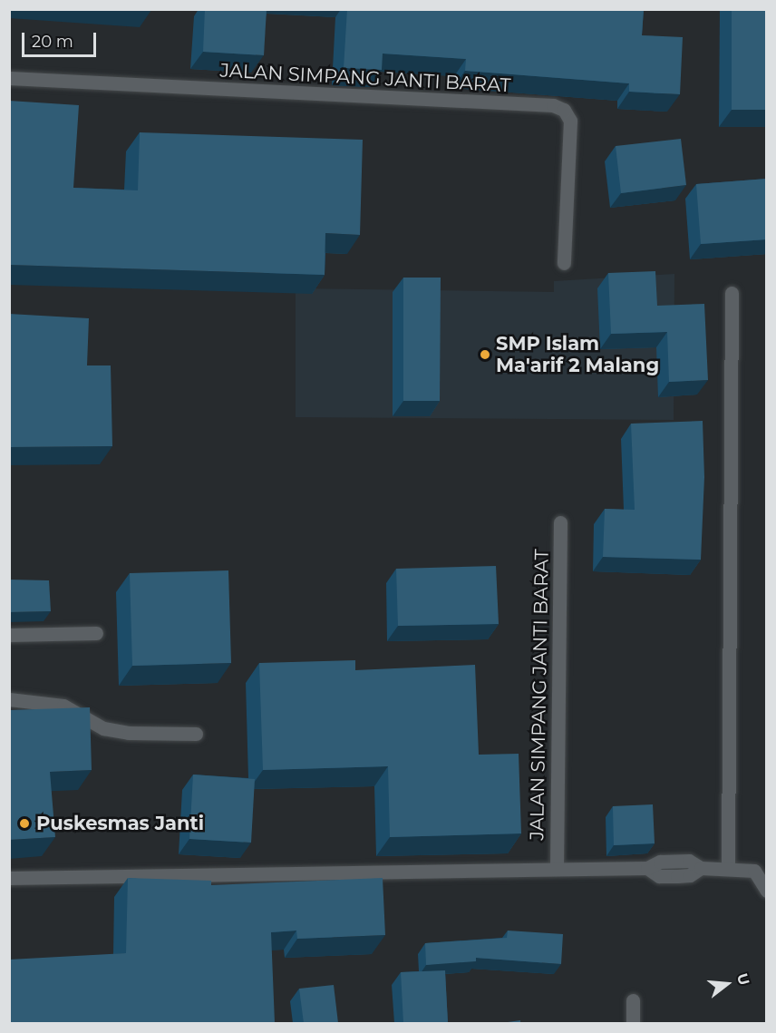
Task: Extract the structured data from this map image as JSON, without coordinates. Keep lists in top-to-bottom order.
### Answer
{
  "streets": {
    "street": ["JALAN SIMPANG JANTI BARAT"]
  },
  "places": ["SMP Islam Ma'arif 2 Malang", "Puskesmas Janti"],
  "scale_bar": "20 m",
  "north": "right"
}
